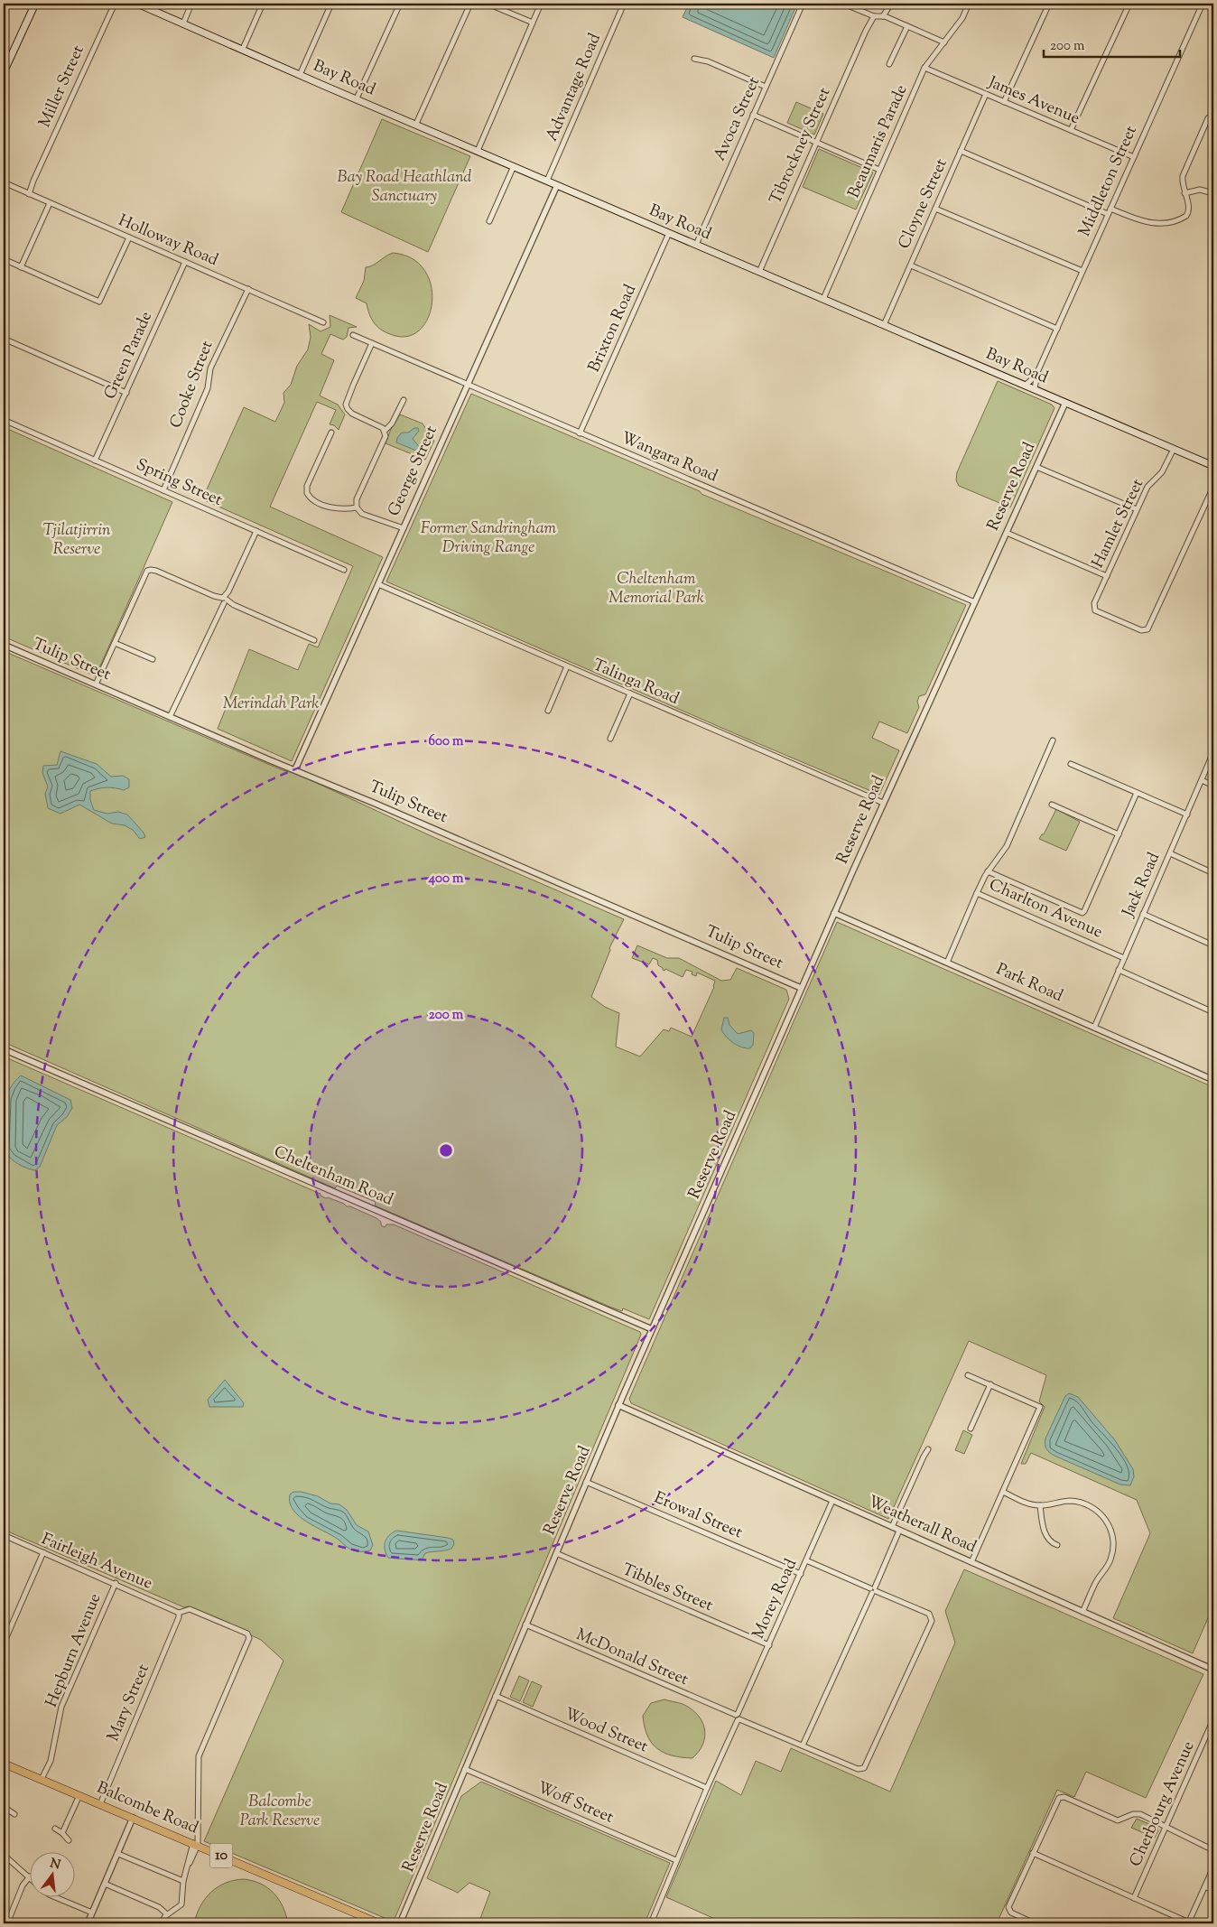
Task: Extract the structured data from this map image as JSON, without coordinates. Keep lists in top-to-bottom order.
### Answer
{
  "streets": {
    "main road": ["Bay Road", "Balcombe Road", "10"],
    "street": [
      "Miller Street",
      "Advantage Road",
      "James Avenue",
      "Avoca Street",
      "Beaumaris Parade",
      "Tibrockney Street",
      "Middleton Street",
      "Cloyne Street",
      "Holloway Road",
      "Brixton Road",
      "Green Parade",
      "Cooke Street",
      "Wangara Road",
      "George Street",
      "Spring Street",
      "Reserve Road",
      "Hamlet Street",
      "Tulip Street",
      "Talinga Road",
      "Jack Road",
      "Charlton Avenue",
      "Park Road",
      "Cheltenham Road",
      "Erowal Street",
      "Weatherall Road",
      "Fairleigh Avenue",
      "Tibbles Street",
      "Morey Road",
      "Hepburn Avenue",
      "McDonald Street",
      "Mary Street",
      "Wood Street",
      "Woff Street",
      "Cherbourg Avenue"
    ]
  },
  "crossings": [
    ["Bay Road", "Advantage Road"],
    ["Bay Road", "Avoca Street"],
    ["Bay Road", "Beaumaris Parade"],
    ["Bay Road", "Tibrockney Street"],
    ["Bay Road", "Middleton Street"],
    ["Bay Road", "Cloyne Street"],
    ["Bay Road", "Brixton Road"],
    ["Bay Road", "George Street"],
    ["Bay Road", "Reserve Road"],
    ["Bay Road", "Hamlet Street"],
    ["Miller Street", "Holloway Road"],
    ["James Avenue", "Beaumaris Parade"],
    ["James Avenue", "Middleton Street"],
    ["James Avenue", "Cloyne Street"],
    ["Holloway Road", "Green Parade"],
    ["Holloway Road", "Cooke Street"],
    ["Brixton Road", "Wangara Road"],
    ["Green Parade", "Spring Street"],
    ["Cooke Street", "Spring Street"],
    ["Wangara Road", "George Street"],
    ["Wangara Road", "Reserve Road"],
    ["George Street", "Tulip Street"],
    ["George Street", "Talinga Road"],
    ["Reserve Road", "Tulip Street"],
    ["Reserve Road", "Talinga Road"],
    ["Reserve Road", "Park Road"],
    ["Reserve Road", "Cheltenham Road"],
    ["Reserve Road", "Erowal Street"],
    ["Reserve Road", "Weatherall Road"],
    ["Reserve Road", "Tibbles Street"],
    ["Reserve Road", "McDonald Street"],
    ["Reserve Road", "Wood Street"],
    ["Reserve Road", "Woff Street"],
    ["Jack Road", "Charlton Avenue"],
    ["Jack Road", "Park Road"],
    ["Charlton Avenue", "Park Road"],
    ["Erowal Street", "Morey Road"],
    ["Weatherall Road", "Morey Road"],
    ["Fairleigh Avenue", "Hepburn Avenue"],
    ["Fairleigh Avenue", "Mary Street"],
    ["Tibbles Street", "Morey Road"],
    ["Morey Road", "McDonald Street"],
    ["Morey Road", "Wood Street"],
    ["Morey Road", "Woff Street"],
    ["Hepburn Avenue", "Balcombe Road"],
    ["Mary Street", "Balcombe Road"]
  ],
  "parks": [
    "Bay Road Heathland Sanctuary",
    "Former Sandringham Driving Range",
    "Tjilatjirrin Reserve",
    "Cheltenham Memorial Park",
    "Merindah Park",
    "Balcombe Park Reserve"
  ],
  "scale_bar": "200 m",
  "north": "top",
  "rings": ["600 m", "400 m", "200 m"]
}
